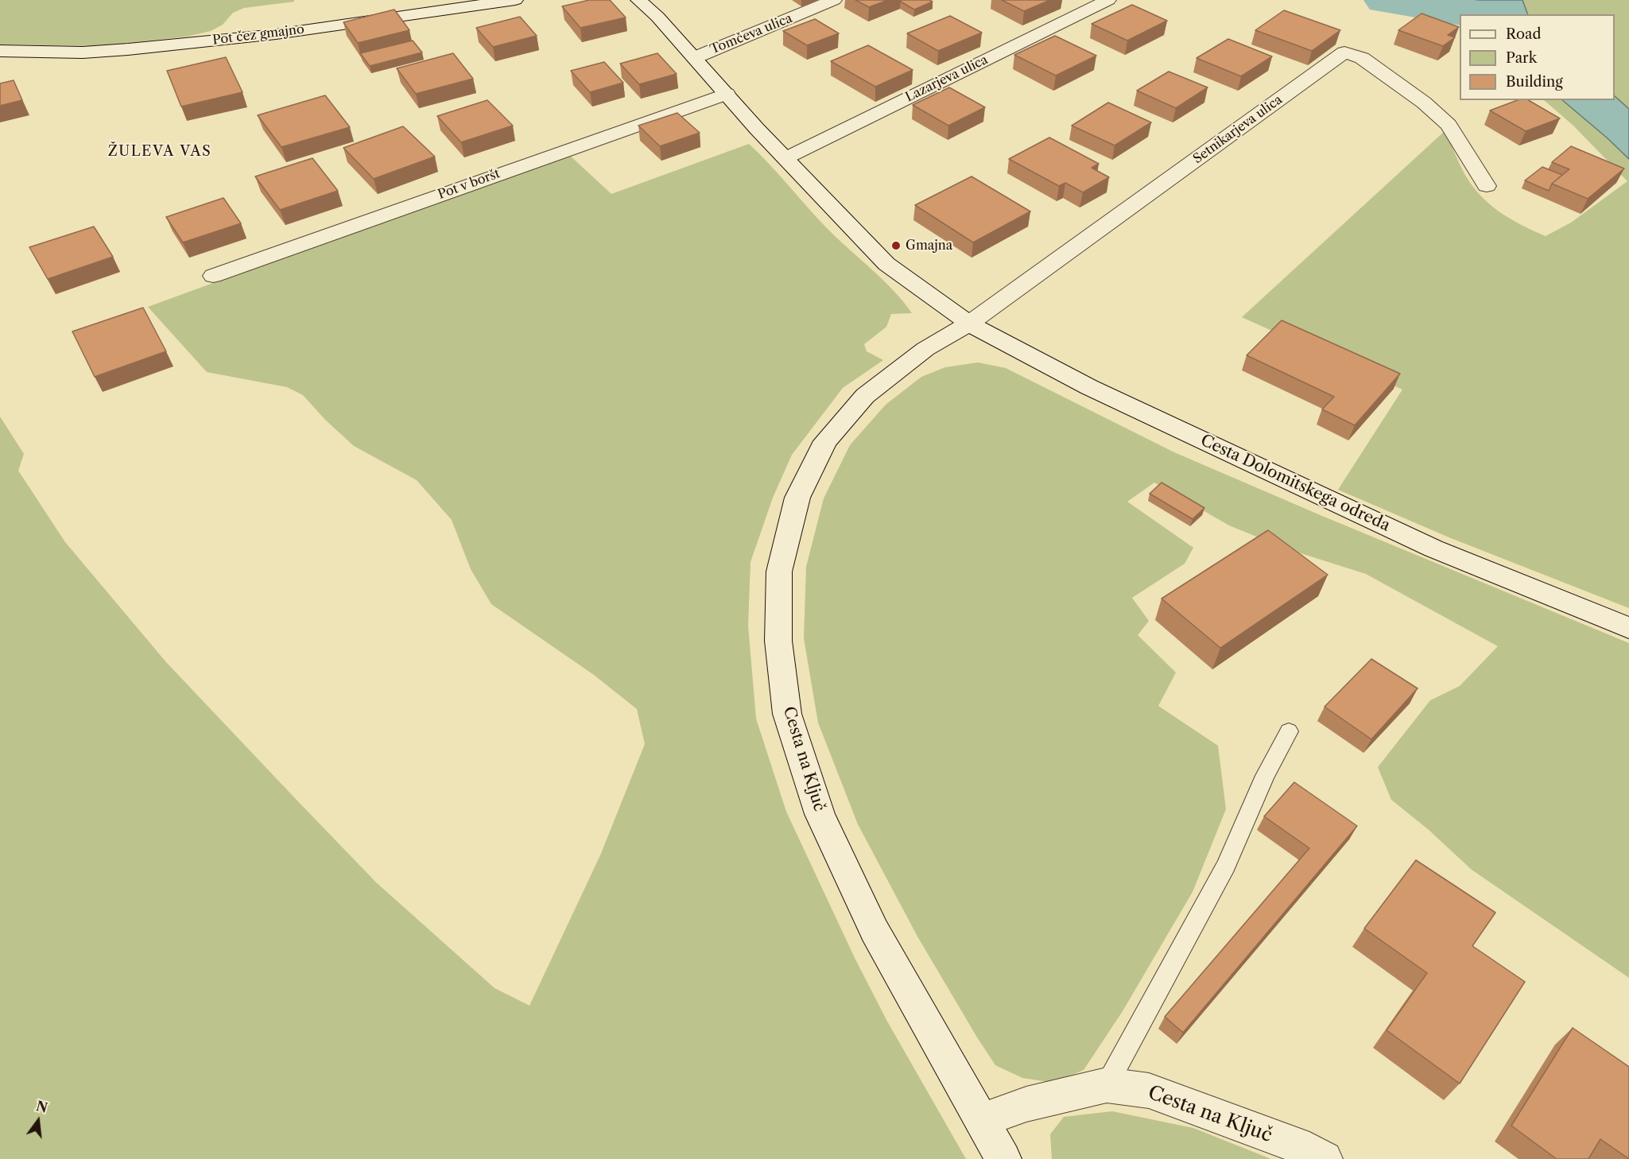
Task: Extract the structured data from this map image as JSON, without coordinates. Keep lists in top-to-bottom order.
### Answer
{
  "streets": {
    "street": [
      "Tomčeva ulica",
      "Pot čez gmajno",
      "Lazarjeva ulica",
      "Setnikarjeva ulica",
      "Pot v boršt",
      "Cesta Dolomitskega odreda",
      "Cesta na Ključ"
    ]
  },
  "crossings": [
    ["Tomčeva ulica", "Cesta Dolomitskega odreda"],
    ["Lazarjeva ulica", "Cesta Dolomitskega odreda"],
    ["Setnikarjeva ulica", "Cesta Dolomitskega odreda"],
    ["Setnikarjeva ulica", "Cesta na Ključ"],
    ["Pot v boršt", "Cesta Dolomitskega odreda"],
    ["Cesta Dolomitskega odreda", "Cesta na Ključ"]
  ],
  "districts": ["ŽULEVA VAS"],
  "places": ["Gmajna"],
  "legend": ["Road", "Park", "Building"],
  "north": "top"
}
